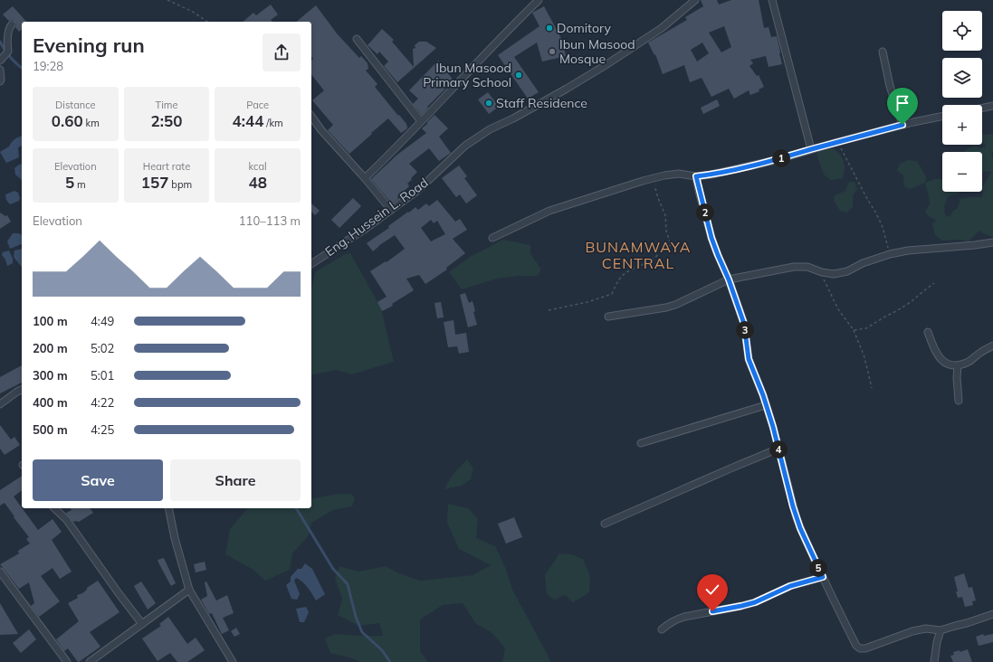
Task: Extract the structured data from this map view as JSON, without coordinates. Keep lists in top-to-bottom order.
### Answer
{
  "streets": {
    "street": ["Eng. Hussein L. Road"]
  },
  "districts": ["BUNAMWAYA CENTRAL"],
  "places": [
    "Domitory",
    "Ibun Masood Mosque",
    "Ibun Masood Primary School",
    "Staff Residence"
  ],
  "page": {
    "map_buttons": ["+", "−"],
    "heading": ["Evening run", "19:28"],
    "stats": [
      ["Distance", "0.60 km"],
      ["Time", "2:50"],
      ["Pace", "4:44 /km"],
      ["Elevation", "5 m"],
      ["Heart rate", "157 bpm"],
      ["kcal", "48"]
    ],
    "pins": [
      "1",
      "2",
      "3",
      "4",
      "5"
    ],
    "chart": ["Elevation", "110–113 m"],
    "list": [
      {
        "name": "100 m",
        "note": "4:49"
      },
      {
        "name": "200 m",
        "note": "5:02"
      },
      {
        "name": "300 m",
        "note": "5:01"
      },
      {
        "name": "400 m",
        "note": "4:22"
      },
      {
        "name": "500 m",
        "note": "4:25"
      }
    ],
    "buttons": ["Save", "Share"]
  }
}
